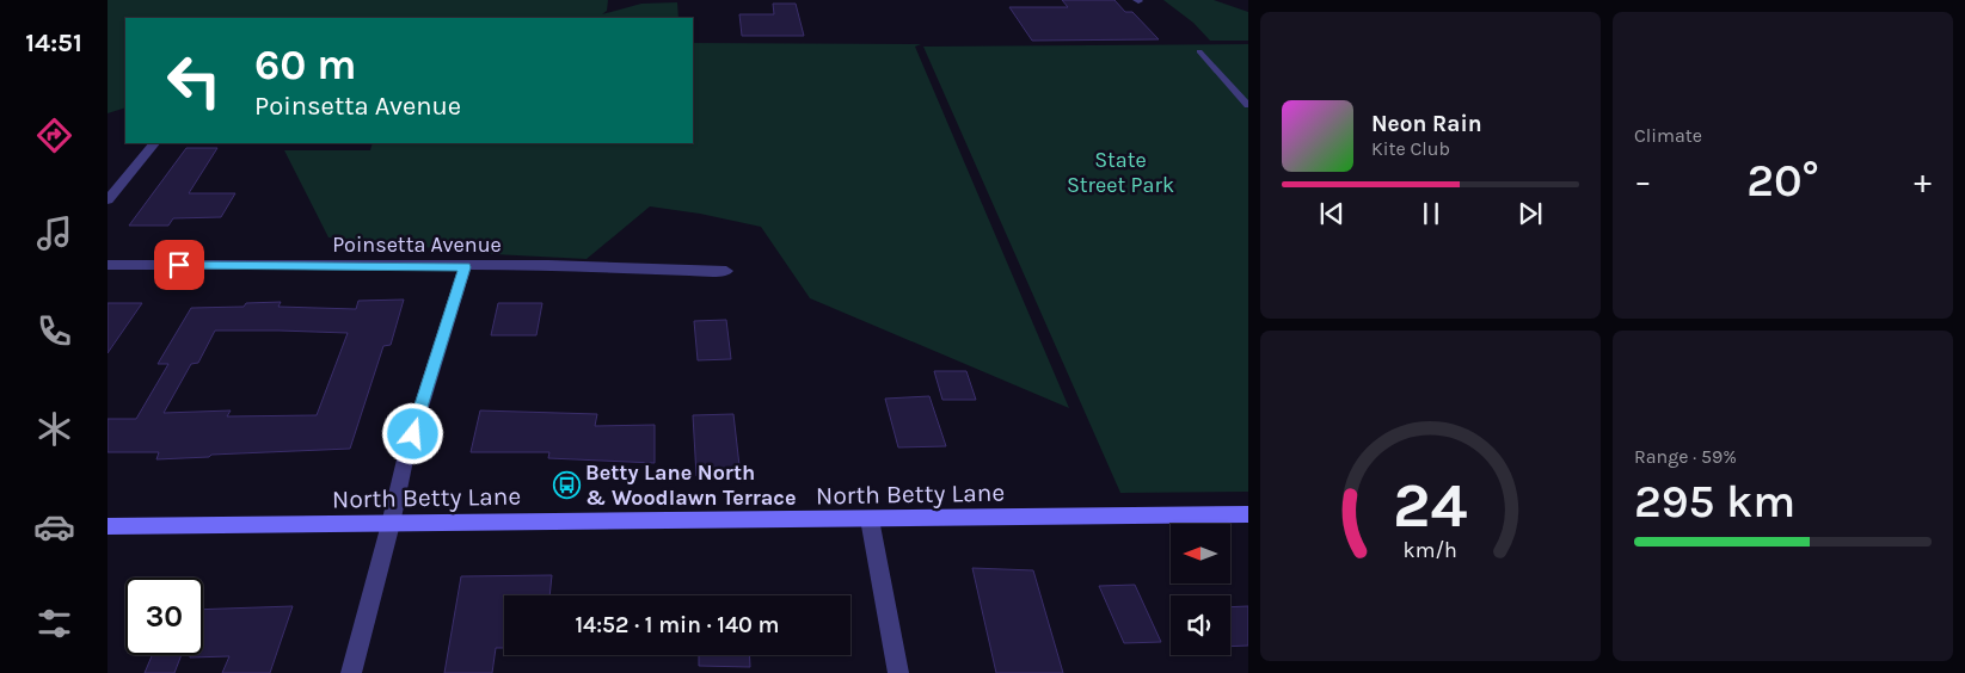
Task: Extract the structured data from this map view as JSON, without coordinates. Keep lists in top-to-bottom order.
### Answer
{
  "streets": {
    "street": ["Poinsetta Avenue", "North Betty Lane"]
  },
  "parks": ["State Street Park"],
  "places": {
    "bus stop": ["Betty Lane North & Woodlawn Terrace"]
  },
  "north": "left",
  "page": {
    "tabs": "14:51",
    "tile": [
      "Climate",
      ["Range · 59%", "295 km"]
    ],
    "turn": ["60 m", "Poinsetta Avenue"],
    "song": ["Neon Rain", "Kite Club"],
    "heat": ["−", "20°", "+"],
    "limit": "30",
    "trip": "14:52 · 1 min · 140 m",
    "gauge": ["24", "km/h"]
  }
}
